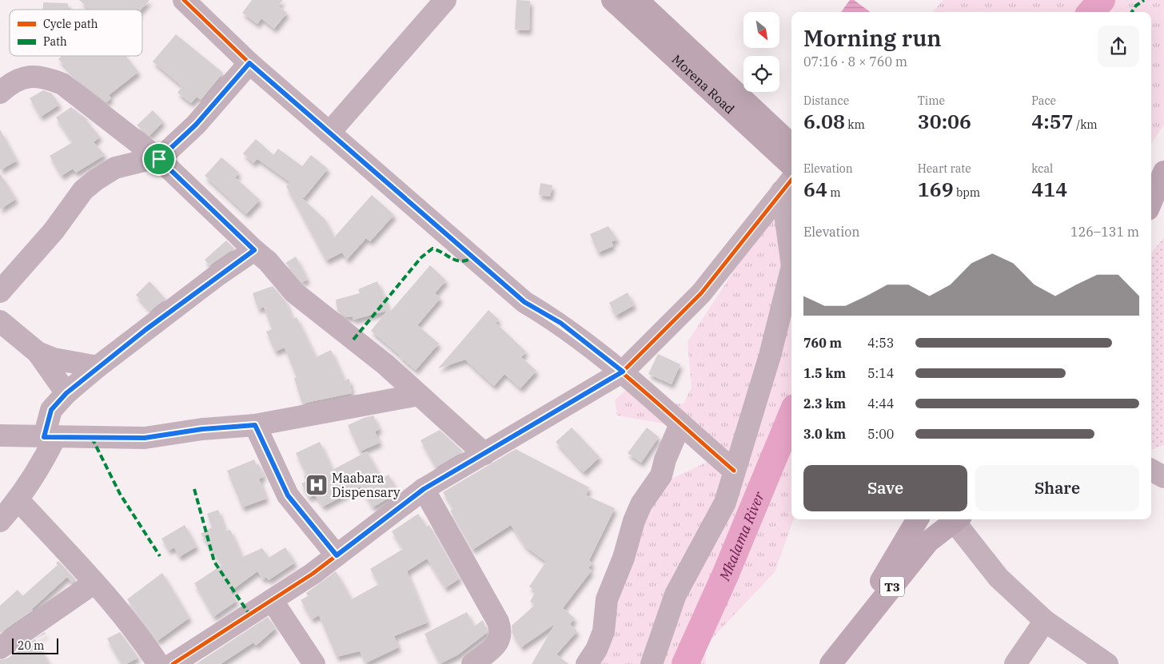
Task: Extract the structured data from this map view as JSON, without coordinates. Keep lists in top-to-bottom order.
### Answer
{
  "streets": {
    "highway": ["T3"],
    "main road": ["Morena Road"]
  },
  "water": ["Mkalama River"],
  "places": {
    "hospital": ["Maabara Dispensary"]
  },
  "legend": ["Cycle path", "Path"],
  "scale_bar": "20 m",
  "north": "bottom right",
  "page": {
    "heading": ["Morning run", "07:16 · 8 × 760 m"],
    "stats": [
      ["Distance", "6.08 km"],
      ["Time", "30:06"],
      ["Pace", "4:57 /km"],
      ["Elevation", "64 m"],
      ["Heart rate", "169 bpm"],
      ["kcal", "414"]
    ],
    "chart": ["Elevation", "126–131 m"],
    "list": [
      {
        "name": "760 m",
        "note": "4:53"
      },
      {
        "name": "1.5 km",
        "note": "5:14"
      },
      {
        "name": "2.3 km",
        "note": "4:44"
      },
      {
        "name": "3.0 km",
        "note": "5:00"
      }
    ],
    "buttons": ["Save", "Share"],
    "scale": "20 m"
  }
}
